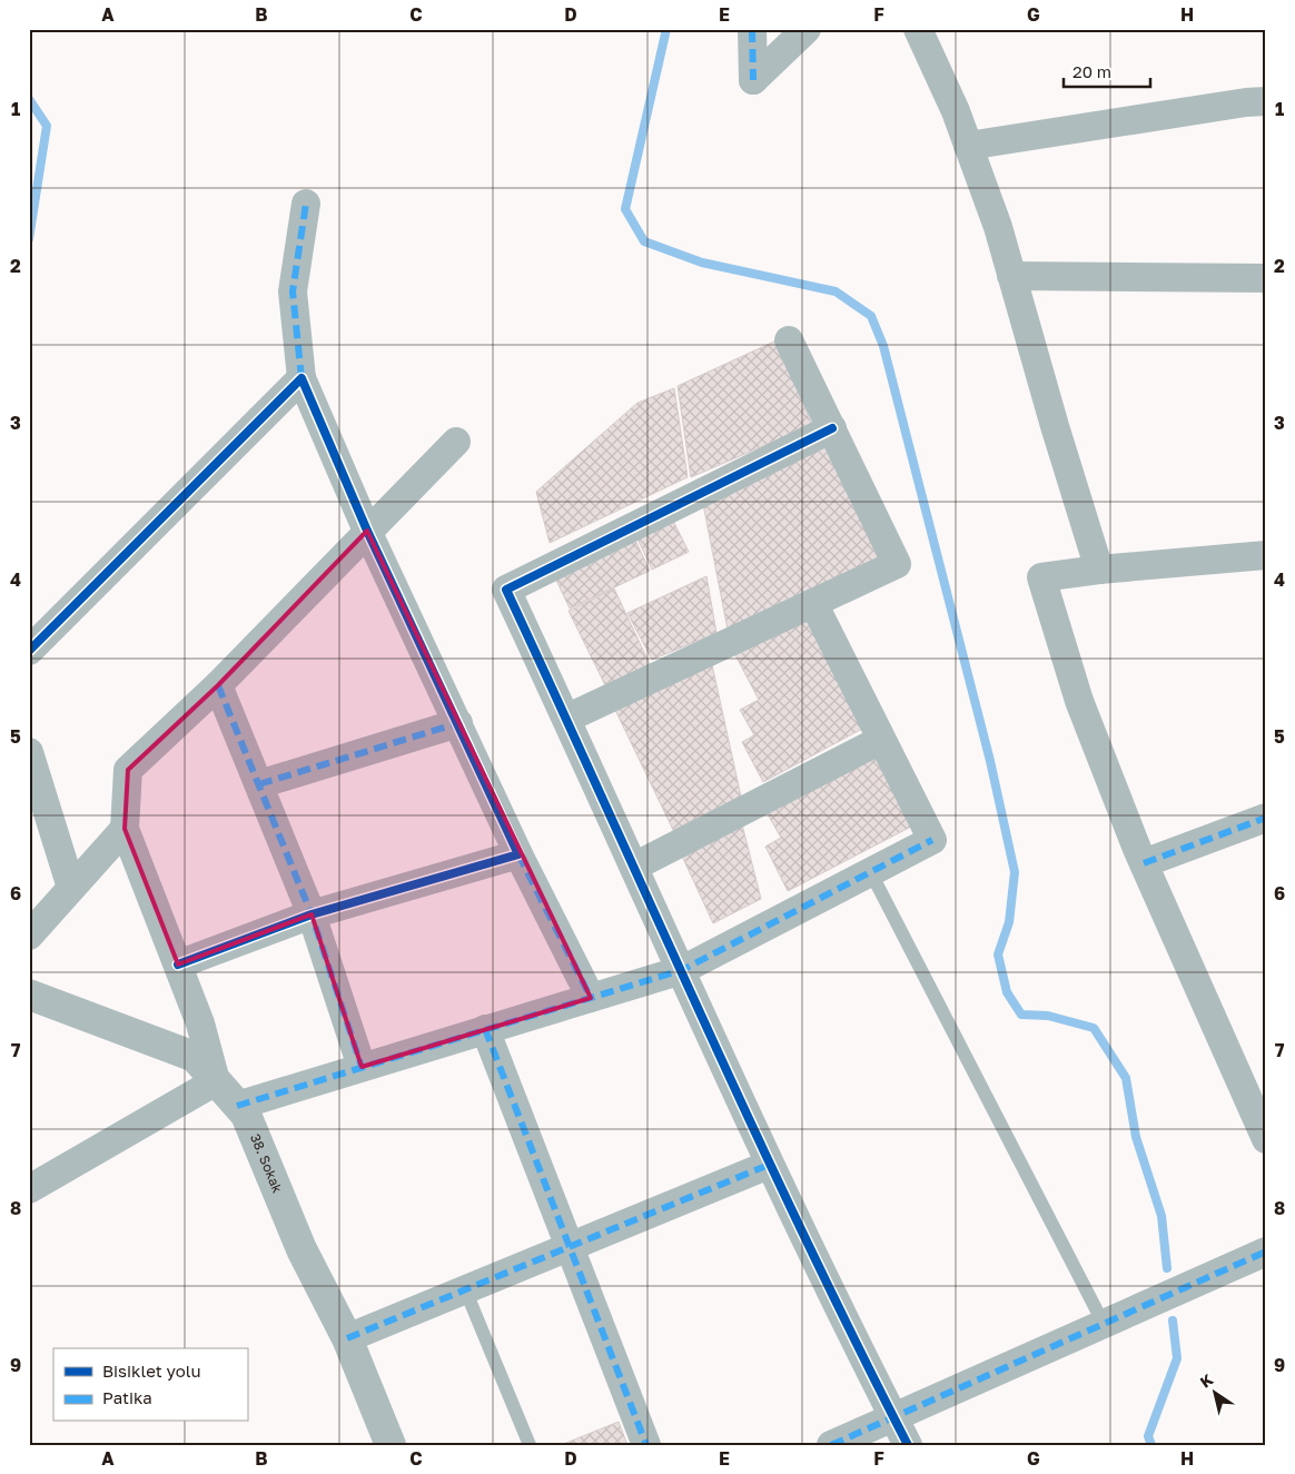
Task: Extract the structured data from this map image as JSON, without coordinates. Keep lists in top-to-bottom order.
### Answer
{
  "streets": {
    "street": ["38. Sokak"]
  },
  "legend": ["Bisiklet yolu", "Patika"],
  "scale_bar": "20 m",
  "north": "top left",
  "grid": {
    "columns": [
      "A",
      "B",
      "C",
      "D",
      "E",
      "F",
      "G",
      "H"
    ],
    "rows": [
      "1",
      "2",
      "3",
      "4",
      "5",
      "6",
      "7",
      "8",
      "9"
    ]
  }
}
